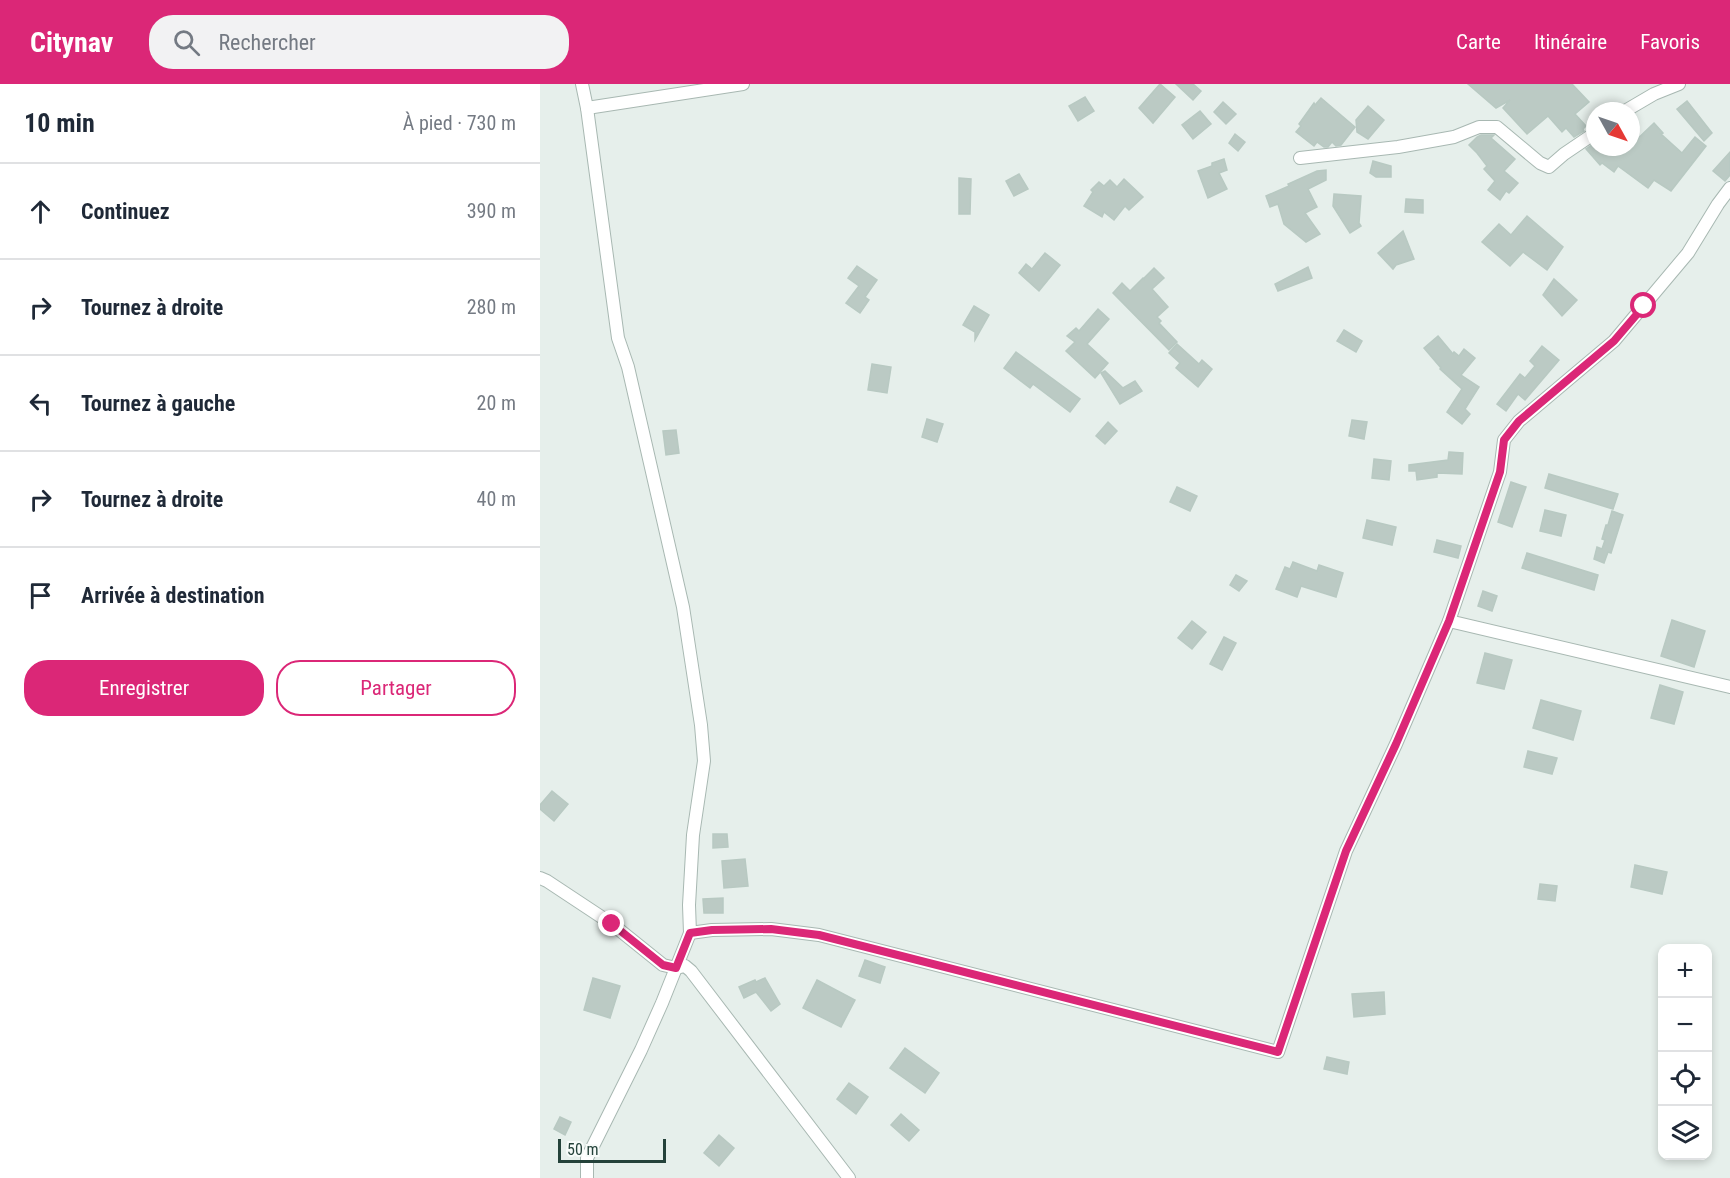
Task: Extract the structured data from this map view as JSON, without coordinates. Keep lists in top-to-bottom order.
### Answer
{
  "scale_bar": "50 m",
  "north": "bottom right",
  "page": {
    "header": "Citynav",
    "search": "Rechercher",
    "nav": ["Carte", "Itinéraire", "Favoris"],
    "heading": ["10 min", "À pied · 730 m"],
    "list": [
      ["Continuez", "390 m"],
      ["Tournez à droite", "280 m"],
      ["Tournez à gauche", "20 m"],
      ["Tournez à droite", "40 m"],
      "Arrivée à destination"
    ],
    "buttons": ["Enregistrer", "Partager"],
    "map_buttons": ["+", "−"],
    "scale": "50 m"
  }
}
